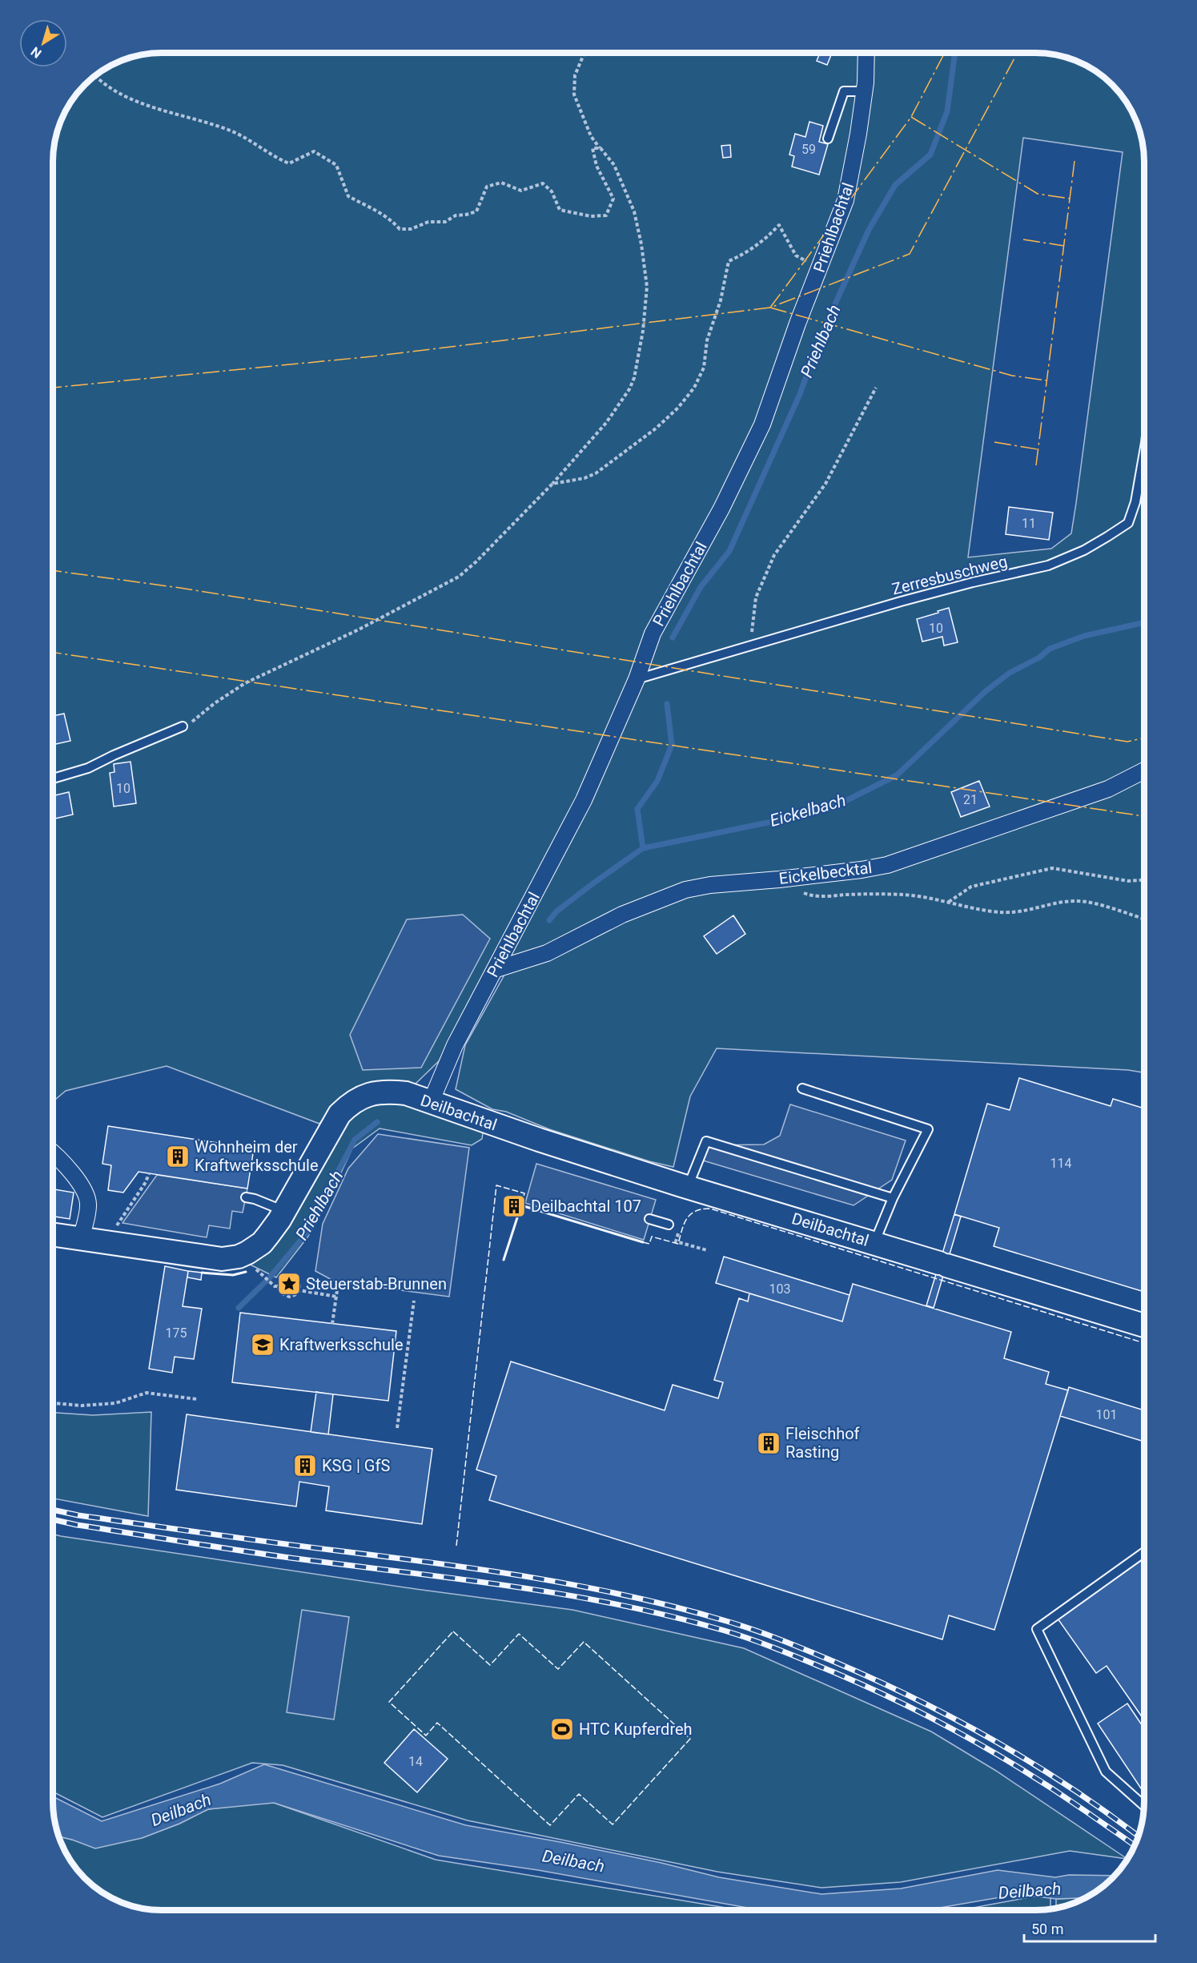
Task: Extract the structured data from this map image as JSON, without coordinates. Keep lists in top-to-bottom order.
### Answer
{
  "streets": {
    "street": ["Priehlbachtal", "Eickelbecktal", "Deilbachtal"],
    "lane": ["Zerresbuschweg"]
  },
  "crossings": [
    ["Priehlbachtal", "Zerresbuschweg"],
    ["Priehlbachtal", "Eickelbecktal"],
    ["Priehlbachtal", "Deilbachtal"]
  ],
  "water": ["Priehlbach", "Eickelbach", "Deilbach"],
  "places": {
    "building": [
      "Wohnheim der Kraftwerksschule",
      "Deilbachtal 107",
      "Fleischhof Rasting",
      "KSG | GfS"
    ],
    "place": ["Steuerstab-Brunnen"],
    "school or university": ["Kraftwerksschule"],
    "sports": ["HTC Kupferdreh"]
  },
  "house_numbers": [
    "59",
    "11",
    "10",
    "10",
    "21",
    "114",
    "103",
    "175",
    "101",
    "14"
  ],
  "scale_bar": "50 m",
  "north": "bottom left"
}
